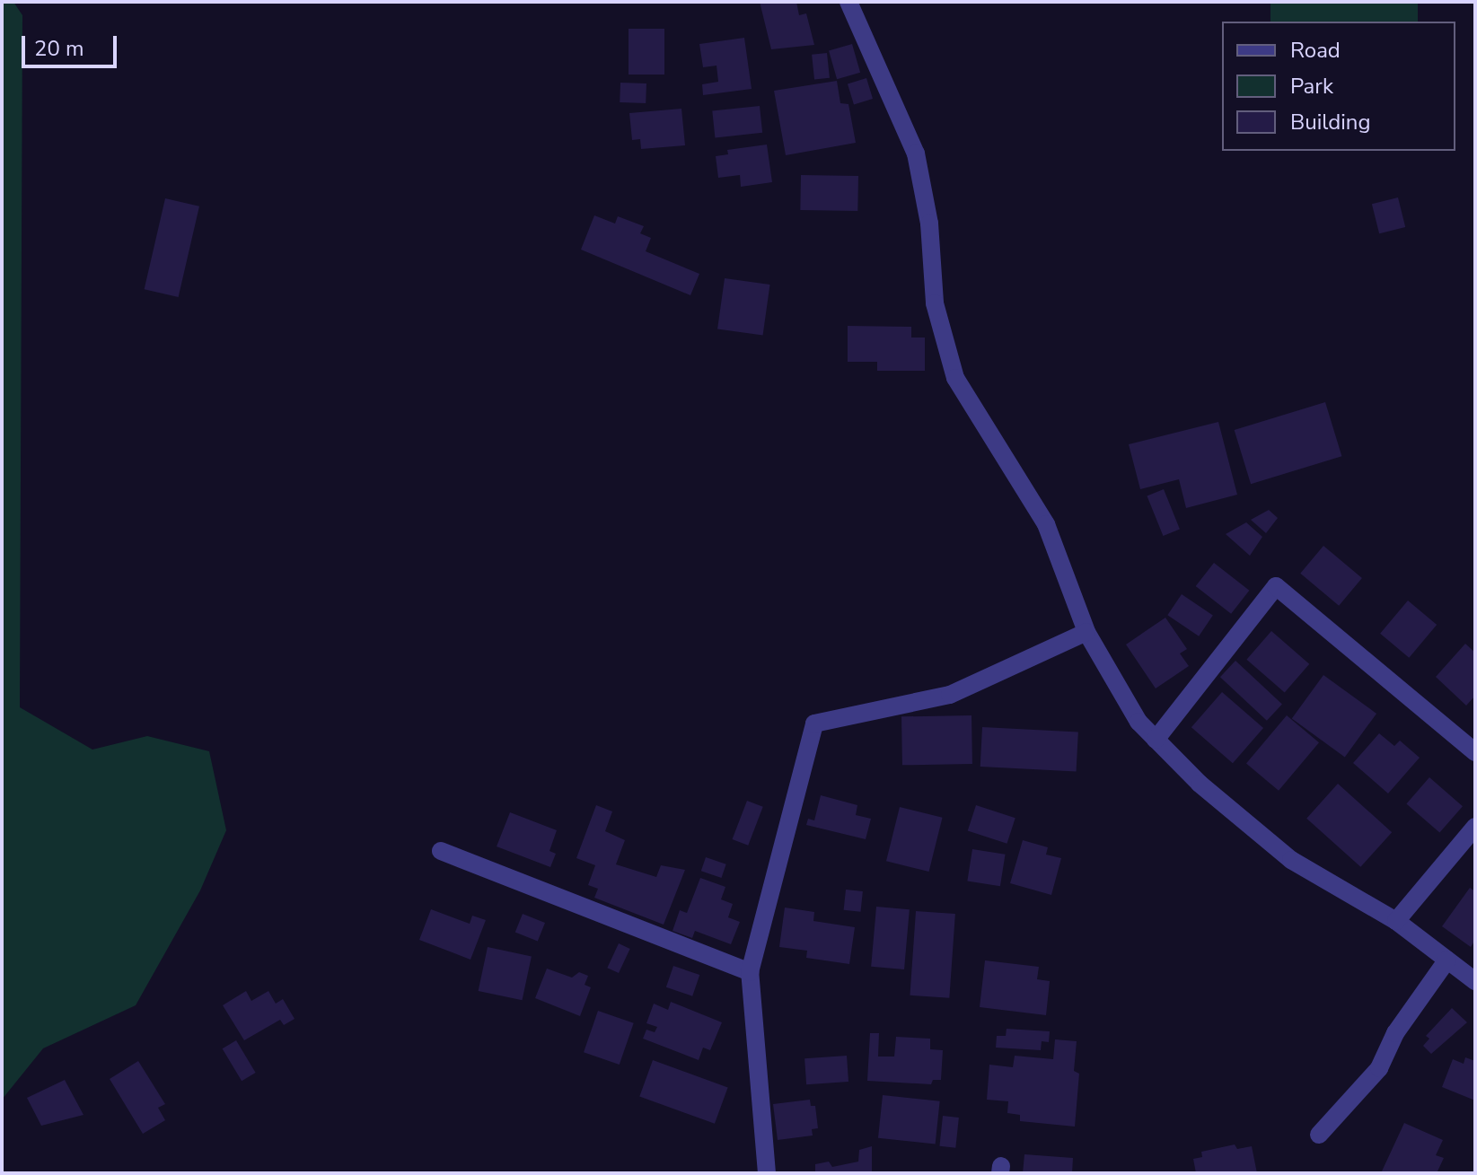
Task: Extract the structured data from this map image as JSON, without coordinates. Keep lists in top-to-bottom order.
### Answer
{
  "legend": ["Road", "Park", "Building"],
  "scale_bar": "20 m"
}
